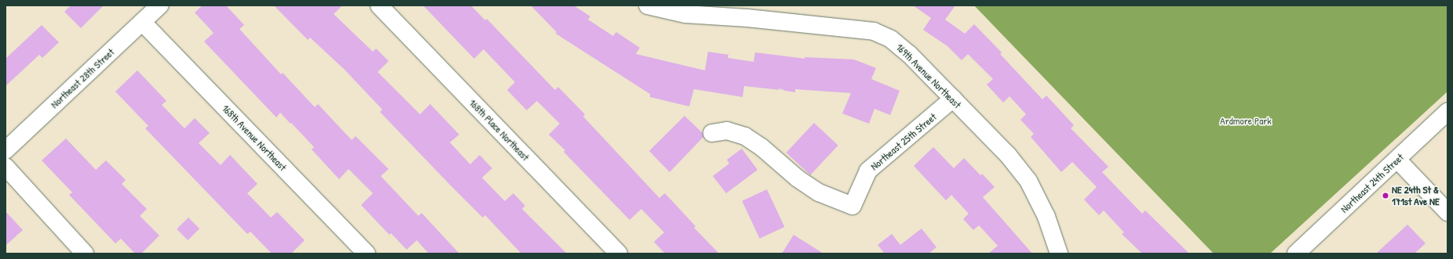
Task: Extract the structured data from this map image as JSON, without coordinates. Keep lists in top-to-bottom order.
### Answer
{
  "streets": {
    "street": [
      "169th Avenue Northeast",
      "Northeast 28th Street",
      "168th Place Northeast",
      "168th Avenue Northeast",
      "Northeast 25th Street",
      "Northeast 24th Street"
    ]
  },
  "crossings": [
    ["169th Avenue Northeast", "Northeast 25th Street"],
    ["Northeast 28th Street", "168th Avenue Northeast"]
  ],
  "parks": ["Ardmore Park"],
  "places": ["NE 24th St & 171st Ave NE"]
}
